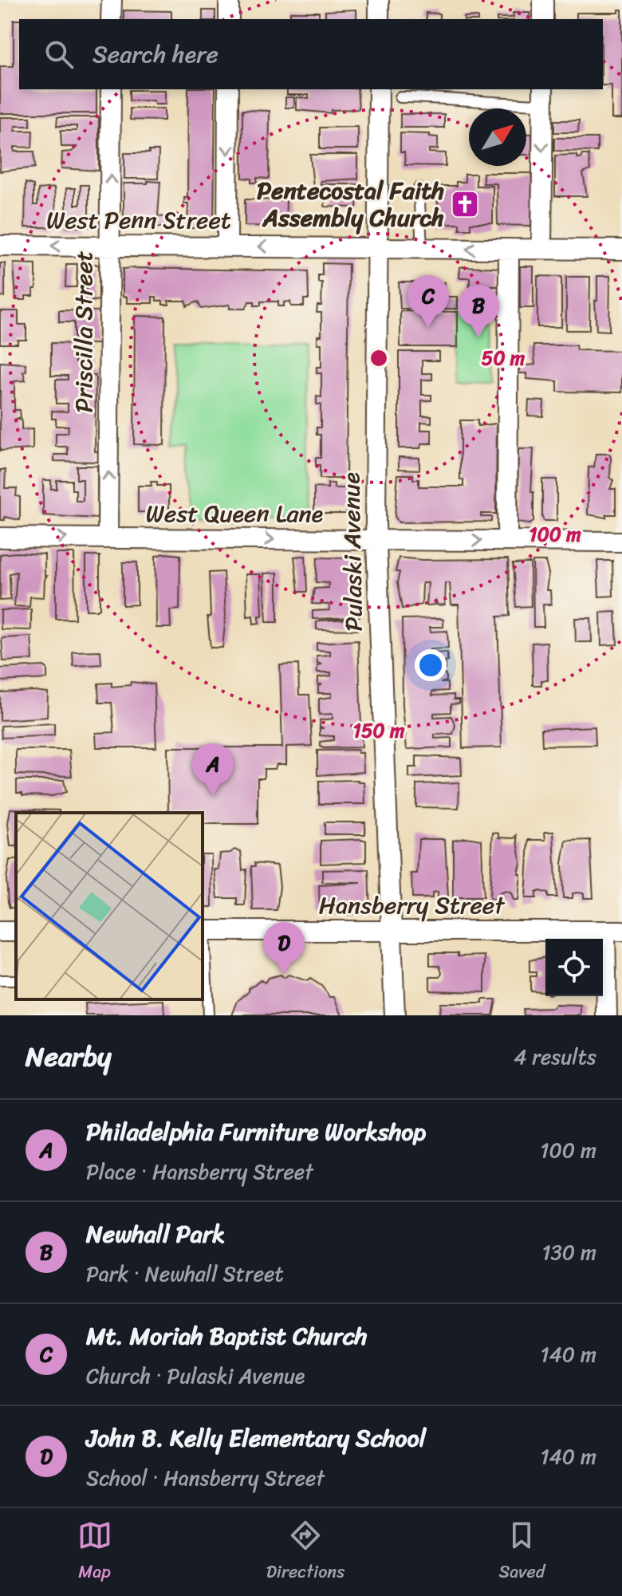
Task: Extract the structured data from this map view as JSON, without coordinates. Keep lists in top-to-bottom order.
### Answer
{
  "streets": {
    "street": [
      "West Penn Street",
      "Priscilla Street",
      "West Queen Lane",
      "Pulaski Avenue",
      "Hansberry Street"
    ]
  },
  "crossings": [
    ["West Penn Street", "Priscilla Street"],
    ["West Penn Street", "Pulaski Avenue"],
    ["Priscilla Street", "West Queen Lane"],
    ["West Queen Lane", "Pulaski Avenue"],
    ["Pulaski Avenue", "Hansberry Street"]
  ],
  "one_way": ["West Penn Street", "West Queen Lane"],
  "places": {
    "church": ["Pentecostal Faith Assembly Church"]
  },
  "north": "top right",
  "page": {
    "search": "Search here",
    "pins": [
      "C",
      "B",
      "A",
      "D"
    ],
    "heading": ["Nearby", "4 results"],
    "list": [
      {
        "mark": "A",
        "name": "Philadelphia Furniture Workshop",
        "note": "Place · Hansberry Street",
        "value": "100 m"
      },
      {
        "mark": "B",
        "name": "Newhall Park",
        "note": "Park · Newhall Street",
        "value": "130 m"
      },
      {
        "mark": "C",
        "name": "Mt. Moriah Baptist Church",
        "note": "Church · Pulaski Avenue",
        "value": "140 m"
      },
      {
        "mark": "D",
        "name": "John B. Kelly Elementary School",
        "note": "School · Hansberry Street",
        "value": "140 m"
      }
    ],
    "nav": ["Map", "Directions", "Saved"]
  },
  "rings": ["50 m", "100 m", "150 m"]
}
